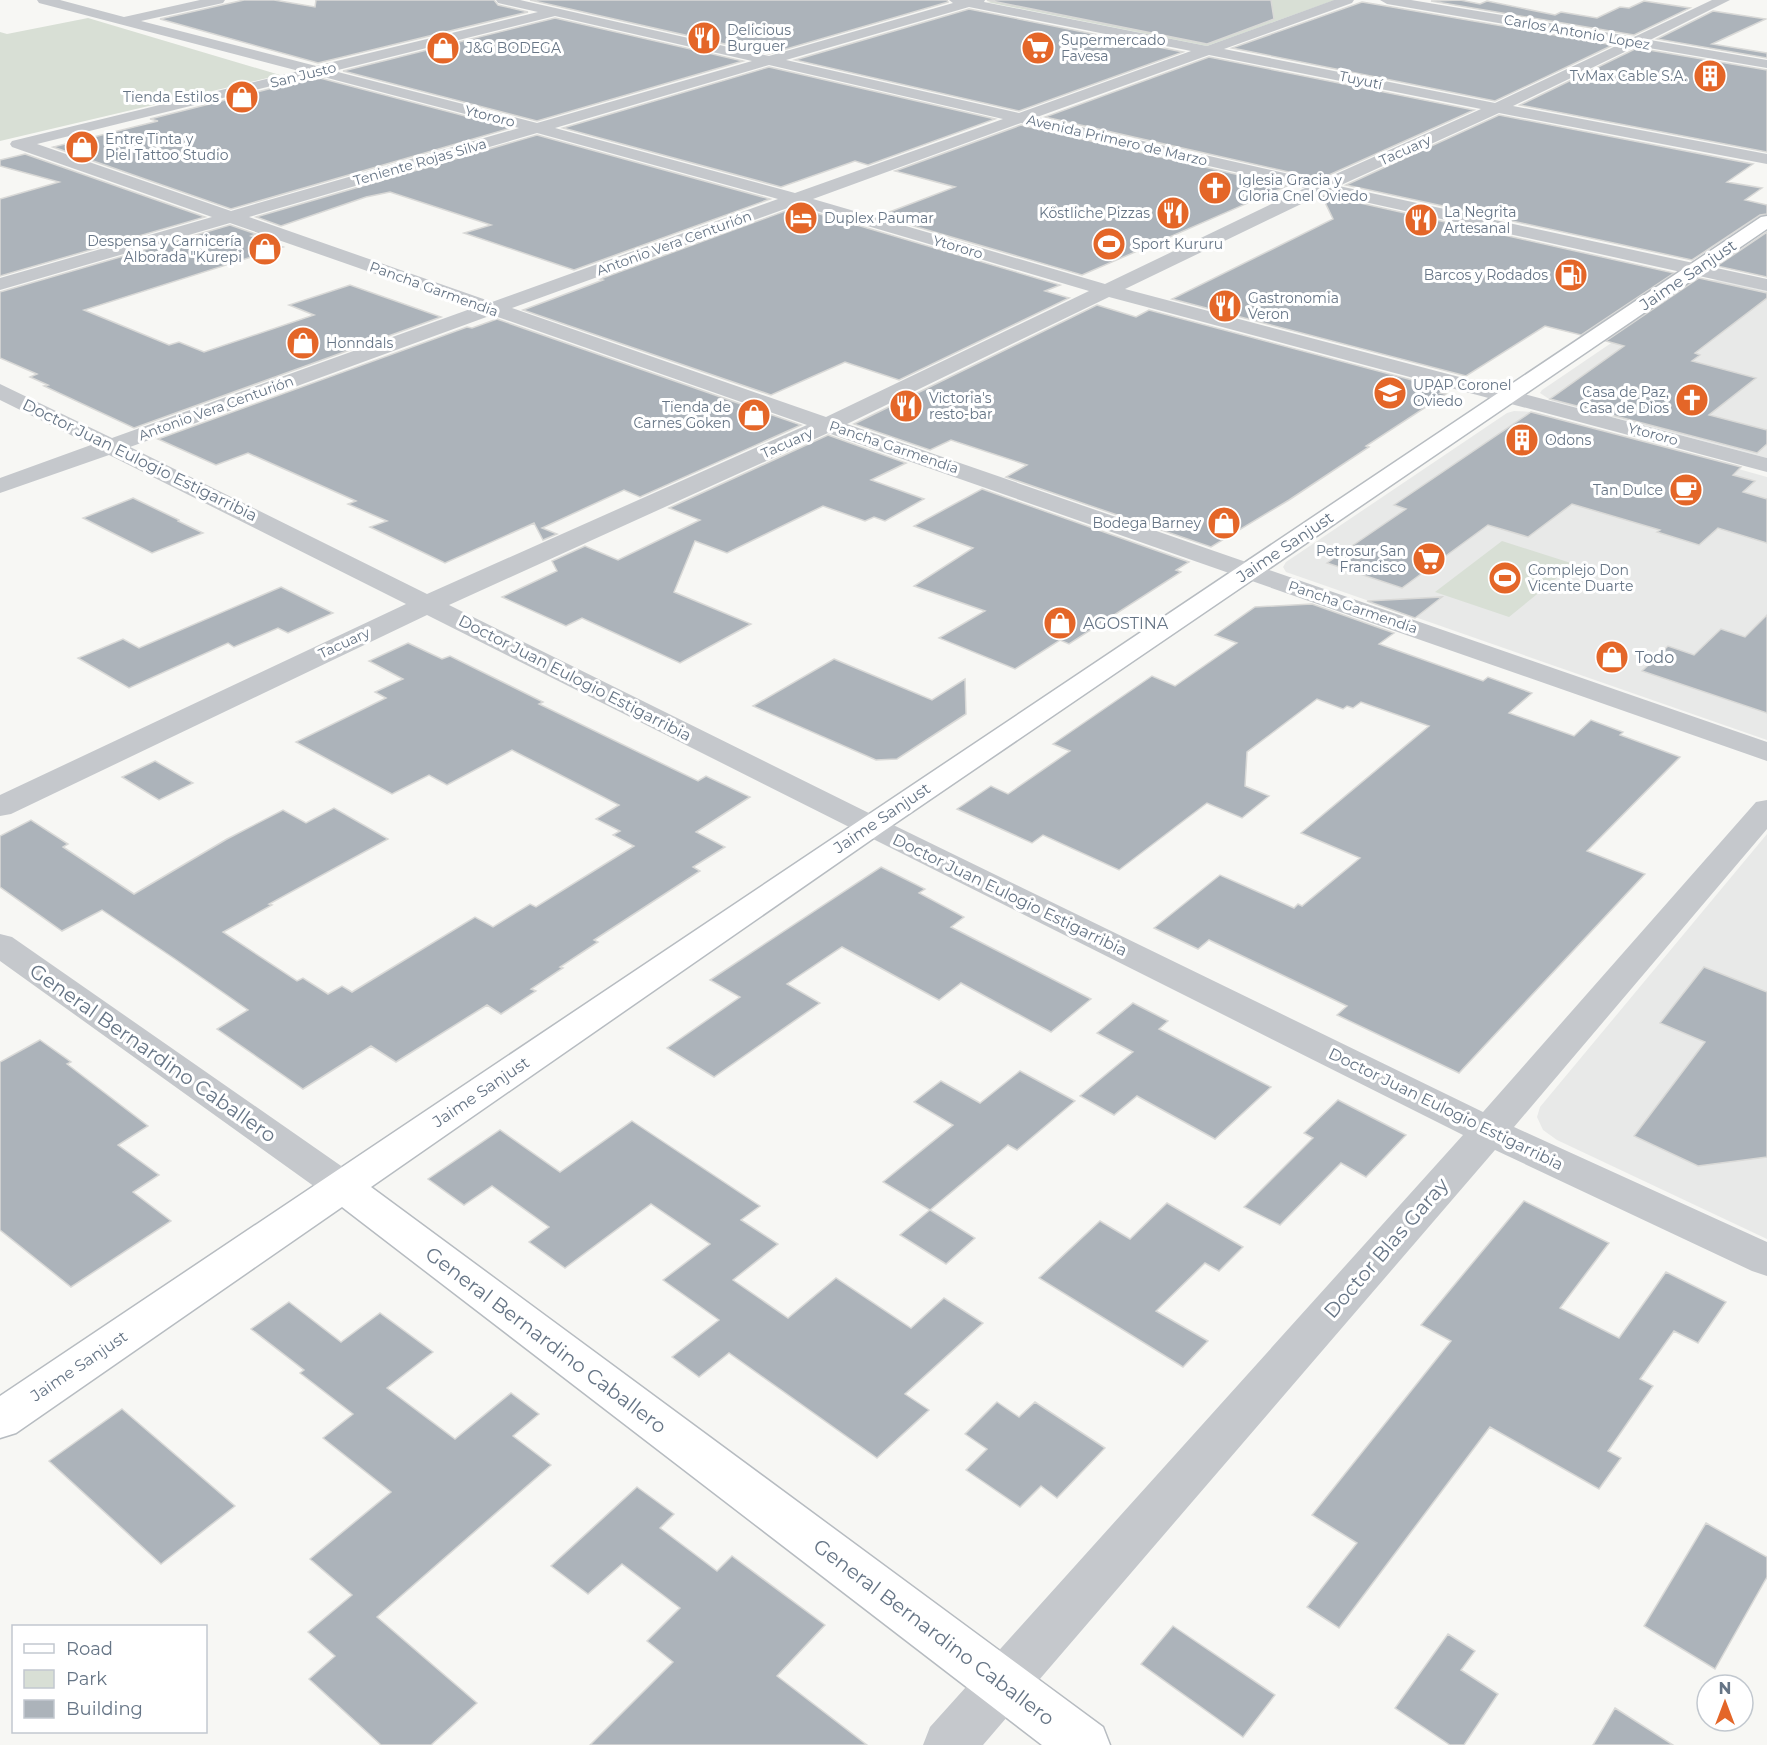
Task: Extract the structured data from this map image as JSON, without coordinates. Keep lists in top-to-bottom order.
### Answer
{
  "streets": {
    "main road": ["Jaime Sanjust", "General Bernardino Caballero"],
    "street": [
      "Carlos Antonio Lopez",
      "San Justo",
      "Tuyutí",
      "Ytororo",
      "Avenida Primero de Marzo",
      "Tacuary",
      "Teniente Rojas Silva",
      "Antonio Vera Centurión",
      "Pancha Garmendia",
      "Doctor Juan Eulogio Estigarribia",
      "Doctor Blas Garay"
    ]
  },
  "crossings": [
    ["Carlos Antonio Lopez", "Tacuary"],
    ["San Justo", "Ytororo"],
    ["San Justo", "Avenida Primero de Marzo"],
    ["San Justo", "Pancha Garmendia"],
    ["Tuyutí", "Tacuary"],
    ["Tuyutí", "Teniente Rojas Silva"],
    ["Tuyutí", "Antonio Vera Centurión"],
    ["Ytororo", "Tacuary"],
    ["Ytororo", "Teniente Rojas Silva"],
    ["Ytororo", "Antonio Vera Centurión"],
    ["Ytororo", "Jaime Sanjust"],
    ["Avenida Primero de Marzo", "Tacuary"],
    ["Avenida Primero de Marzo", "Teniente Rojas Silva"],
    ["Avenida Primero de Marzo", "Antonio Vera Centurión"],
    ["Avenida Primero de Marzo", "Jaime Sanjust"],
    ["Tacuary", "Pancha Garmendia"],
    ["Tacuary", "Doctor Juan Eulogio Estigarribia"],
    ["Teniente Rojas Silva", "Pancha Garmendia"],
    ["Antonio Vera Centurión", "Pancha Garmendia"],
    ["Antonio Vera Centurión", "Doctor Juan Eulogio Estigarribia"],
    ["Jaime Sanjust", "Pancha Garmendia"],
    ["Jaime Sanjust", "Doctor Juan Eulogio Estigarribia"],
    ["Jaime Sanjust", "General Bernardino Caballero"],
    ["Doctor Juan Eulogio Estigarribia", "Doctor Blas Garay"],
    ["General Bernardino Caballero", "Doctor Blas Garay"]
  ],
  "places": {
    "restaurant": [
      "Delicious Burguer",
      "Köstliche Pizzas",
      "La Negrita Artesanal",
      "Gastronomia Veron",
      "Victoria's resto-bar"
    ],
    "shop": [
      "J&G BODEGA",
      "Tienda Estilos",
      "Entre Tinta y Piel Tattoo Studio",
      "Despensa y Carnicería Alborada \"Kurepi",
      "Honndals",
      "Tienda de Carnes Goken",
      "Bodega Barney",
      "AGOSTINA",
      "Todo"
    ],
    "supermarket": ["Supermercado Favesa", "Petrosur San Francisco"],
    "building": ["TvMax Cable S.A.", "Odons"],
    "church": ["Iglesia Gracia y Gloria Cnel Oviedo", "Casa de Paz, Casa de Dios"],
    "hotel": ["Duplex Paumar"],
    "sports": ["Sport Kururu", "Complejo Don Vicente Duarte"],
    "fuel station": ["Barcos y Rodados"],
    "school or university": ["UPAP Coronel Oviedo"],
    "cafe": ["Tan Dulce"]
  },
  "legend": ["Road", "Park", "Building"],
  "north": "top"
}
